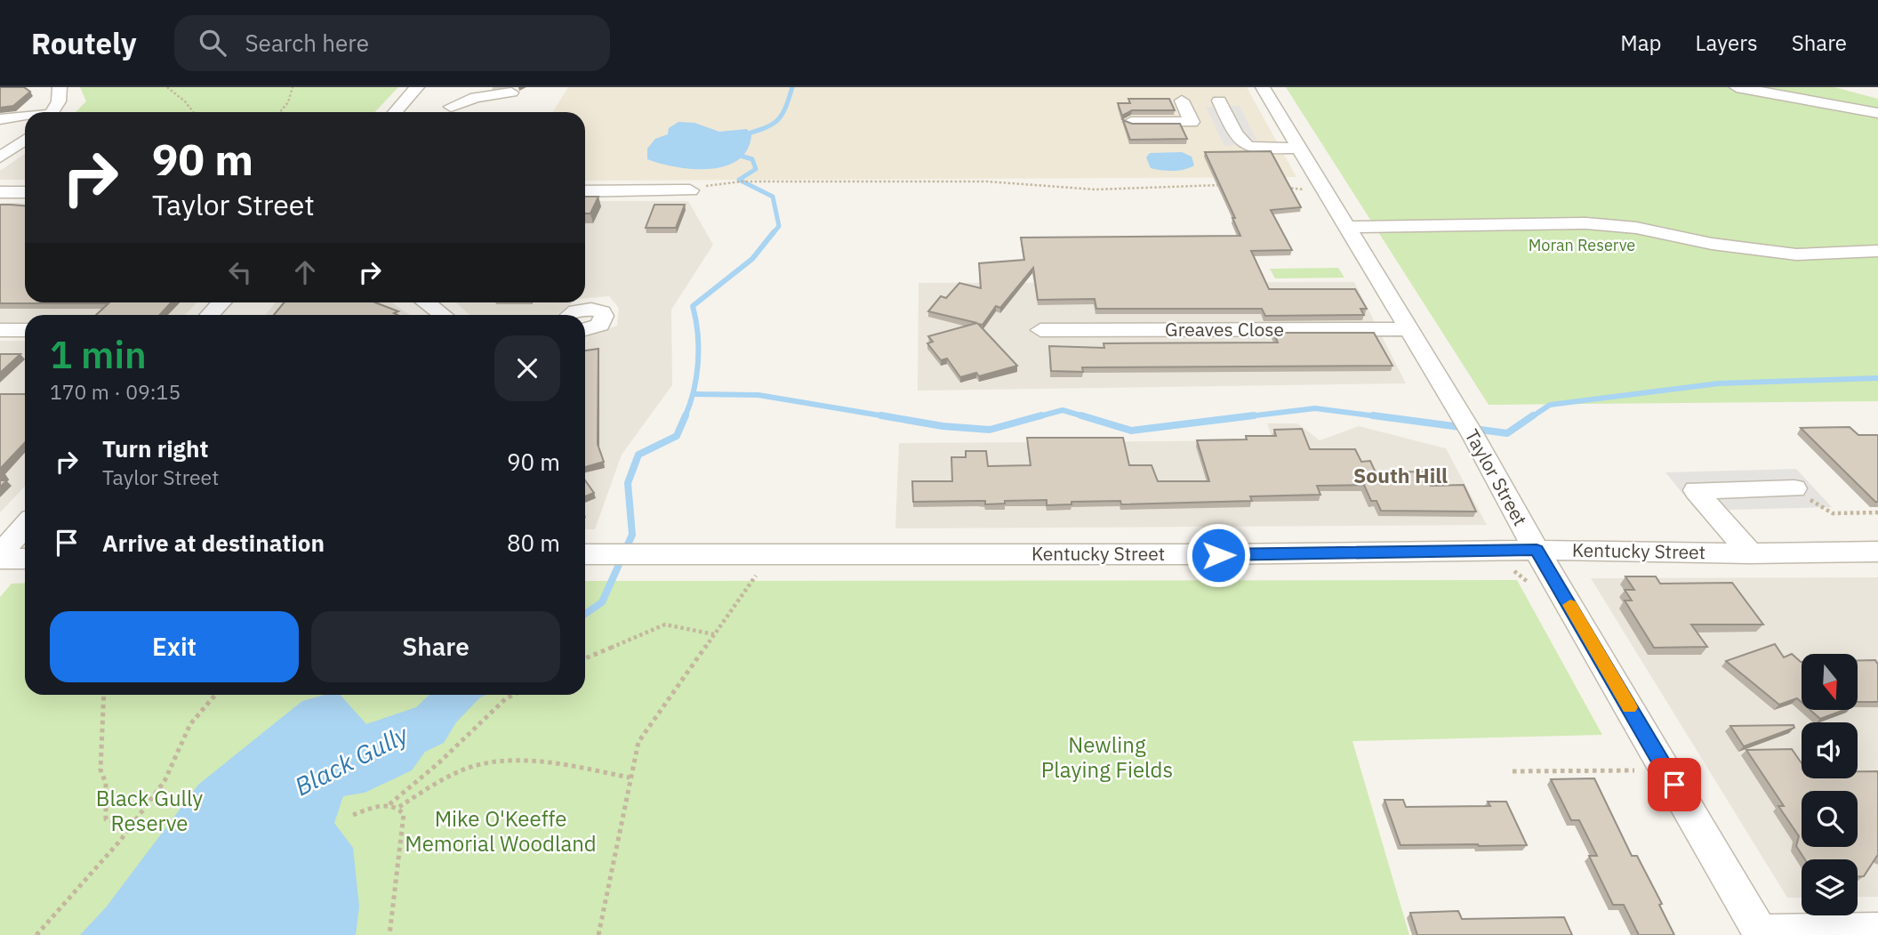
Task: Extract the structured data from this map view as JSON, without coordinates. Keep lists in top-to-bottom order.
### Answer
{
  "streets": {
    "street": ["Greaves Close", "Taylor Street", "Kentucky Street"]
  },
  "crossings": [
    ["Greaves Close", "Taylor Street"],
    ["Taylor Street", "Kentucky Street"]
  ],
  "districts": ["South Hill"],
  "water": ["Black Gully"],
  "parks": [
    "Moran Reserve",
    "Newling Playing Fields",
    "Black Gully Reserve",
    "Mike O'Keeffe Memorial Woodland"
  ],
  "north": "bottom",
  "page": {
    "header": "Routely",
    "search": "Search here",
    "nav": ["Map", "Layers", "Share"],
    "turn": ["90 m", "Taylor Street"],
    "heading": ["1 min", "170 m · 09:15"],
    "list": [
      {
        "name": "Turn right",
        "note": "Taylor Street",
        "value": "90 m"
      },
      {
        "name": "Arrive at destination",
        "value": "80 m"
      }
    ],
    "buttons": ["Exit", "Share"]
  }
}
